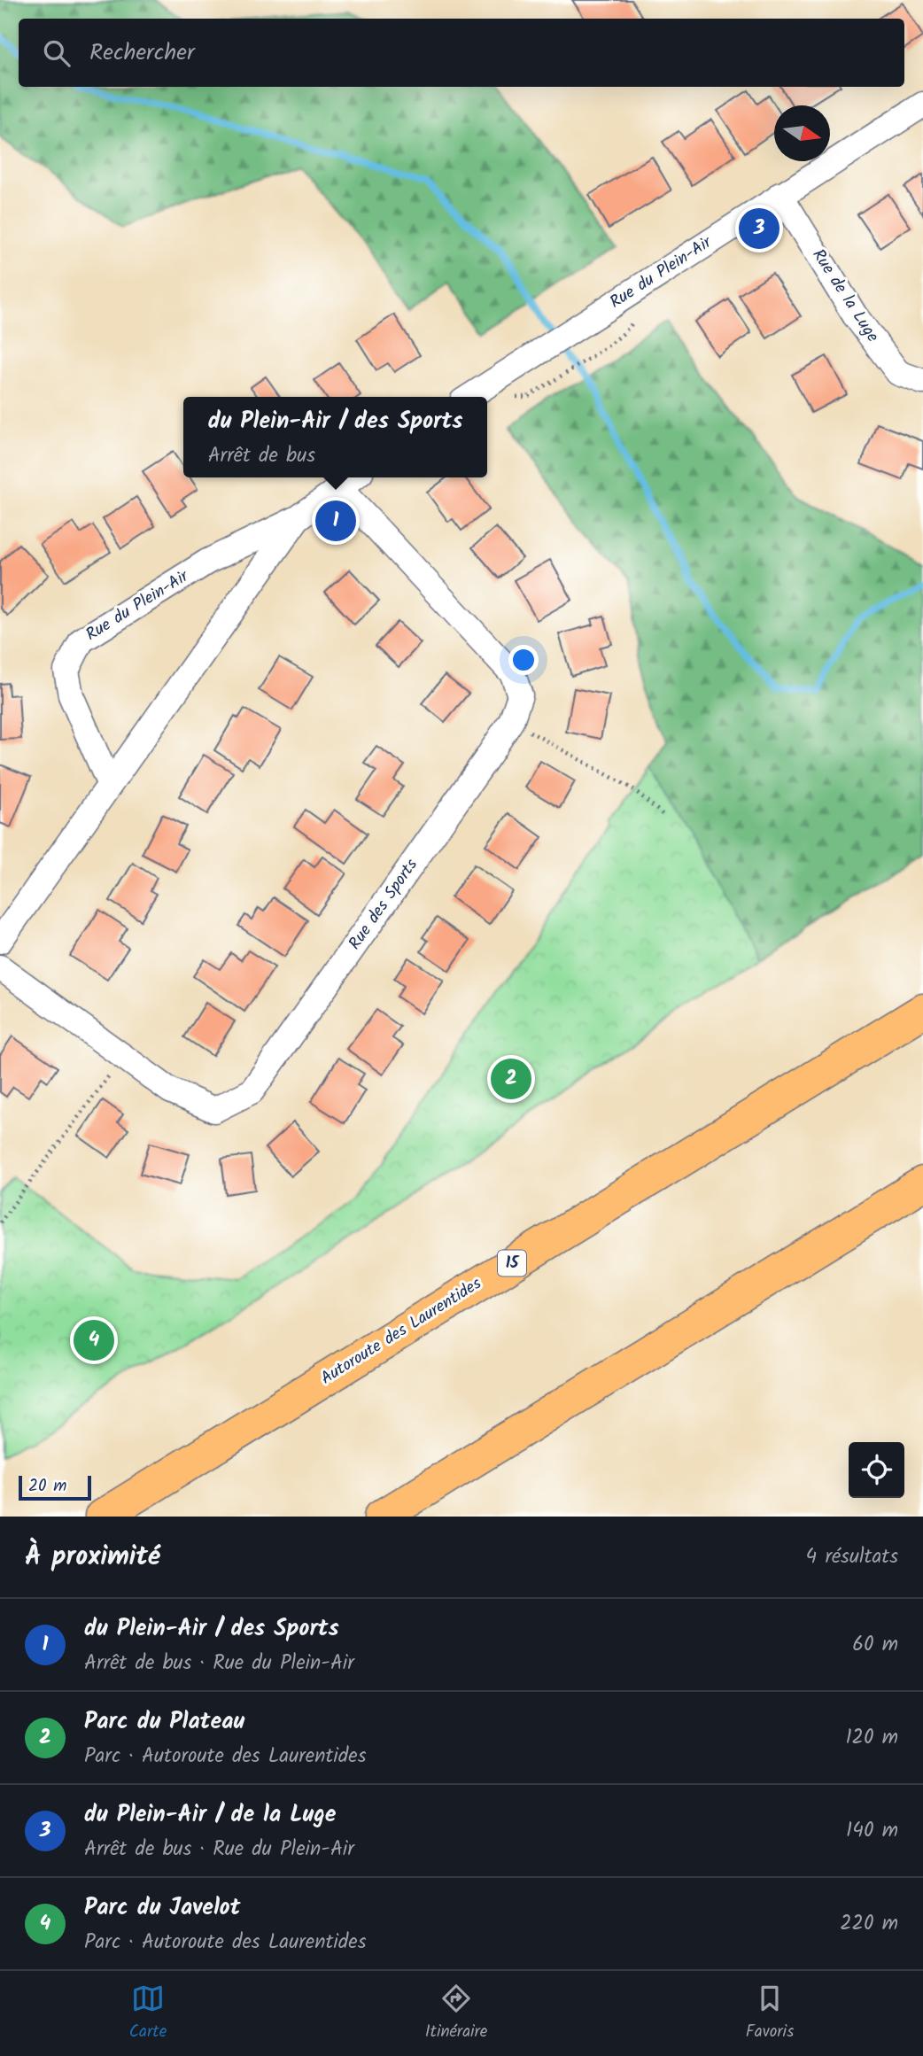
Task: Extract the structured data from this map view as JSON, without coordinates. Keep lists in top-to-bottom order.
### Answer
{
  "streets": {
    "highway": ["15", "Autoroute des Laurentides"],
    "street": ["Rue du Plein-Air", "Rue de la Luge", "Rue des Sports"]
  },
  "crossings": [
    ["Rue du Plein-Air", "Rue de la Luge"],
    ["Rue du Plein-Air", "Rue des Sports"]
  ],
  "scale_bar": "20 m",
  "north": "right",
  "page": {
    "search": "Rechercher",
    "pins": [
      "3",
      "1",
      "2",
      "4"
    ],
    "popup": ["du Plein-Air / des Sports", "Arrêt de bus"],
    "scale": "20 m",
    "heading": ["À proximité", "4 résultats"],
    "list": [
      {
        "mark": "1",
        "name": "du Plein-Air / des Sports",
        "note": "Arrêt de bus · Rue du Plein-Air",
        "value": "60 m"
      },
      {
        "mark": "2",
        "name": "Parc du Plateau",
        "note": "Parc · Autoroute des Laurentides",
        "value": "120 m"
      },
      {
        "mark": "3",
        "name": "du Plein-Air / de la Luge",
        "note": "Arrêt de bus · Rue du Plein-Air",
        "value": "140 m"
      },
      {
        "mark": "4",
        "name": "Parc du Javelot",
        "note": "Parc · Autoroute des Laurentides",
        "value": "220 m"
      }
    ],
    "nav": ["Carte", "Itinéraire", "Favoris"]
  }
}
